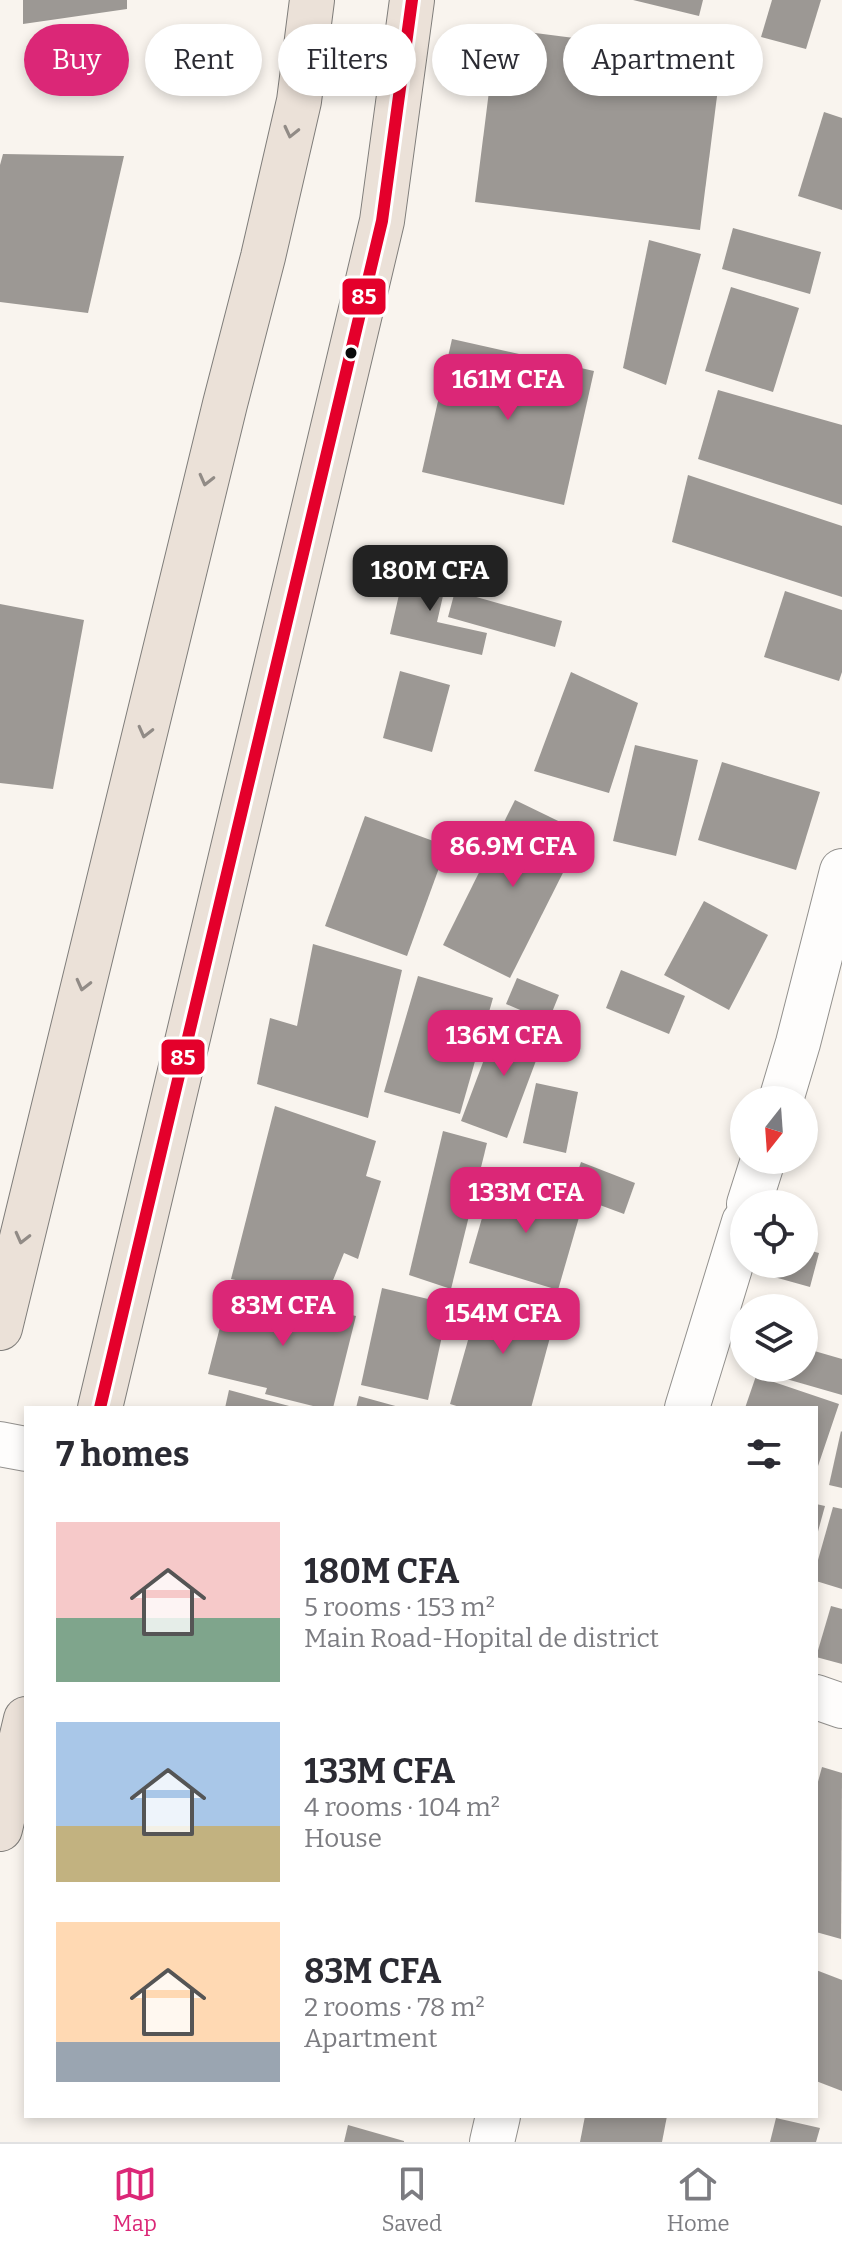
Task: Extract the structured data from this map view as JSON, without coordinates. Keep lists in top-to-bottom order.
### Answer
{
  "lines": ["transit line 85"],
  "north": "bottom",
  "page": {
    "chip": [
      "Buy",
      "Rent",
      "Filters",
      "New",
      "Apartment"
    ],
    "price": [
      "161M CFA",
      "180M CFA",
      "86.9M CFA",
      "136M CFA",
      "133M CFA",
      "83M CFA",
      "154M CFA"
    ],
    "heading": "7 homes",
    "list": [
      {
        "name": "180M CFA",
        "note": "5 rooms · 153 m² · Main Road-Hopital de district"
      },
      {
        "name": "133M CFA",
        "note": "4 rooms · 104 m² · House"
      },
      {
        "name": "83M CFA",
        "note": "2 rooms · 78 m² · Apartment"
      }
    ],
    "tabs": ["Map", "Saved", "Home"]
  }
}
